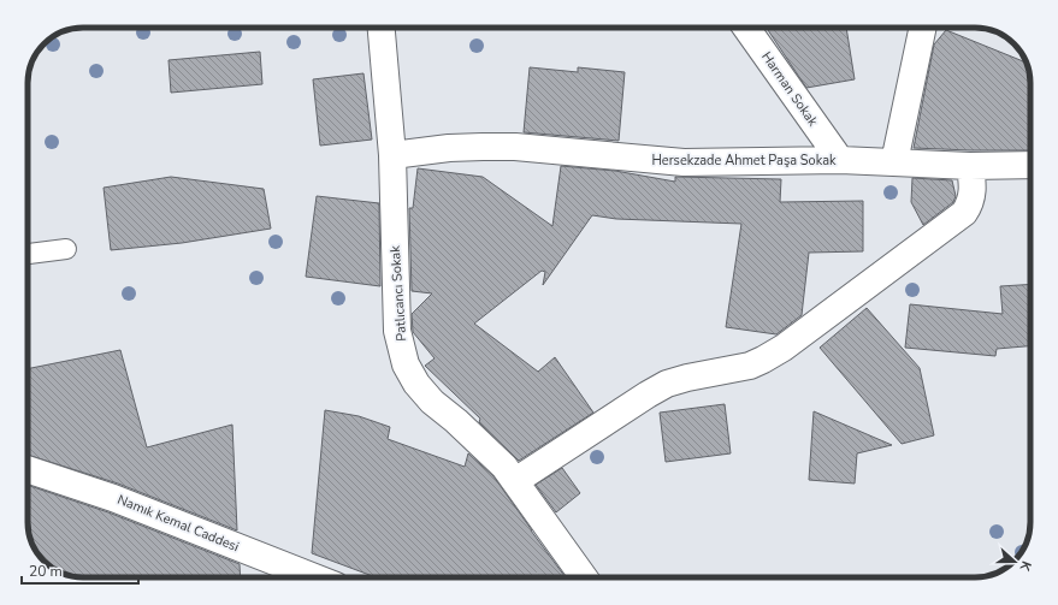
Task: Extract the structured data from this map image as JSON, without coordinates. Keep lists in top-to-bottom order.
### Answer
{
  "streets": {
    "street": [
      "Harman Sokak",
      "Hersekzade Ahmet Paşa Sokak",
      "Patlıcancı Sokak",
      "Namık Kemal Caddesi"
    ]
  },
  "crossings": [
    ["Harman Sokak", "Hersekzade Ahmet Paşa Sokak"],
    ["Hersekzade Ahmet Paşa Sokak", "Patlıcancı Sokak"]
  ],
  "scale_bar": "20 m",
  "north": "right"
}
